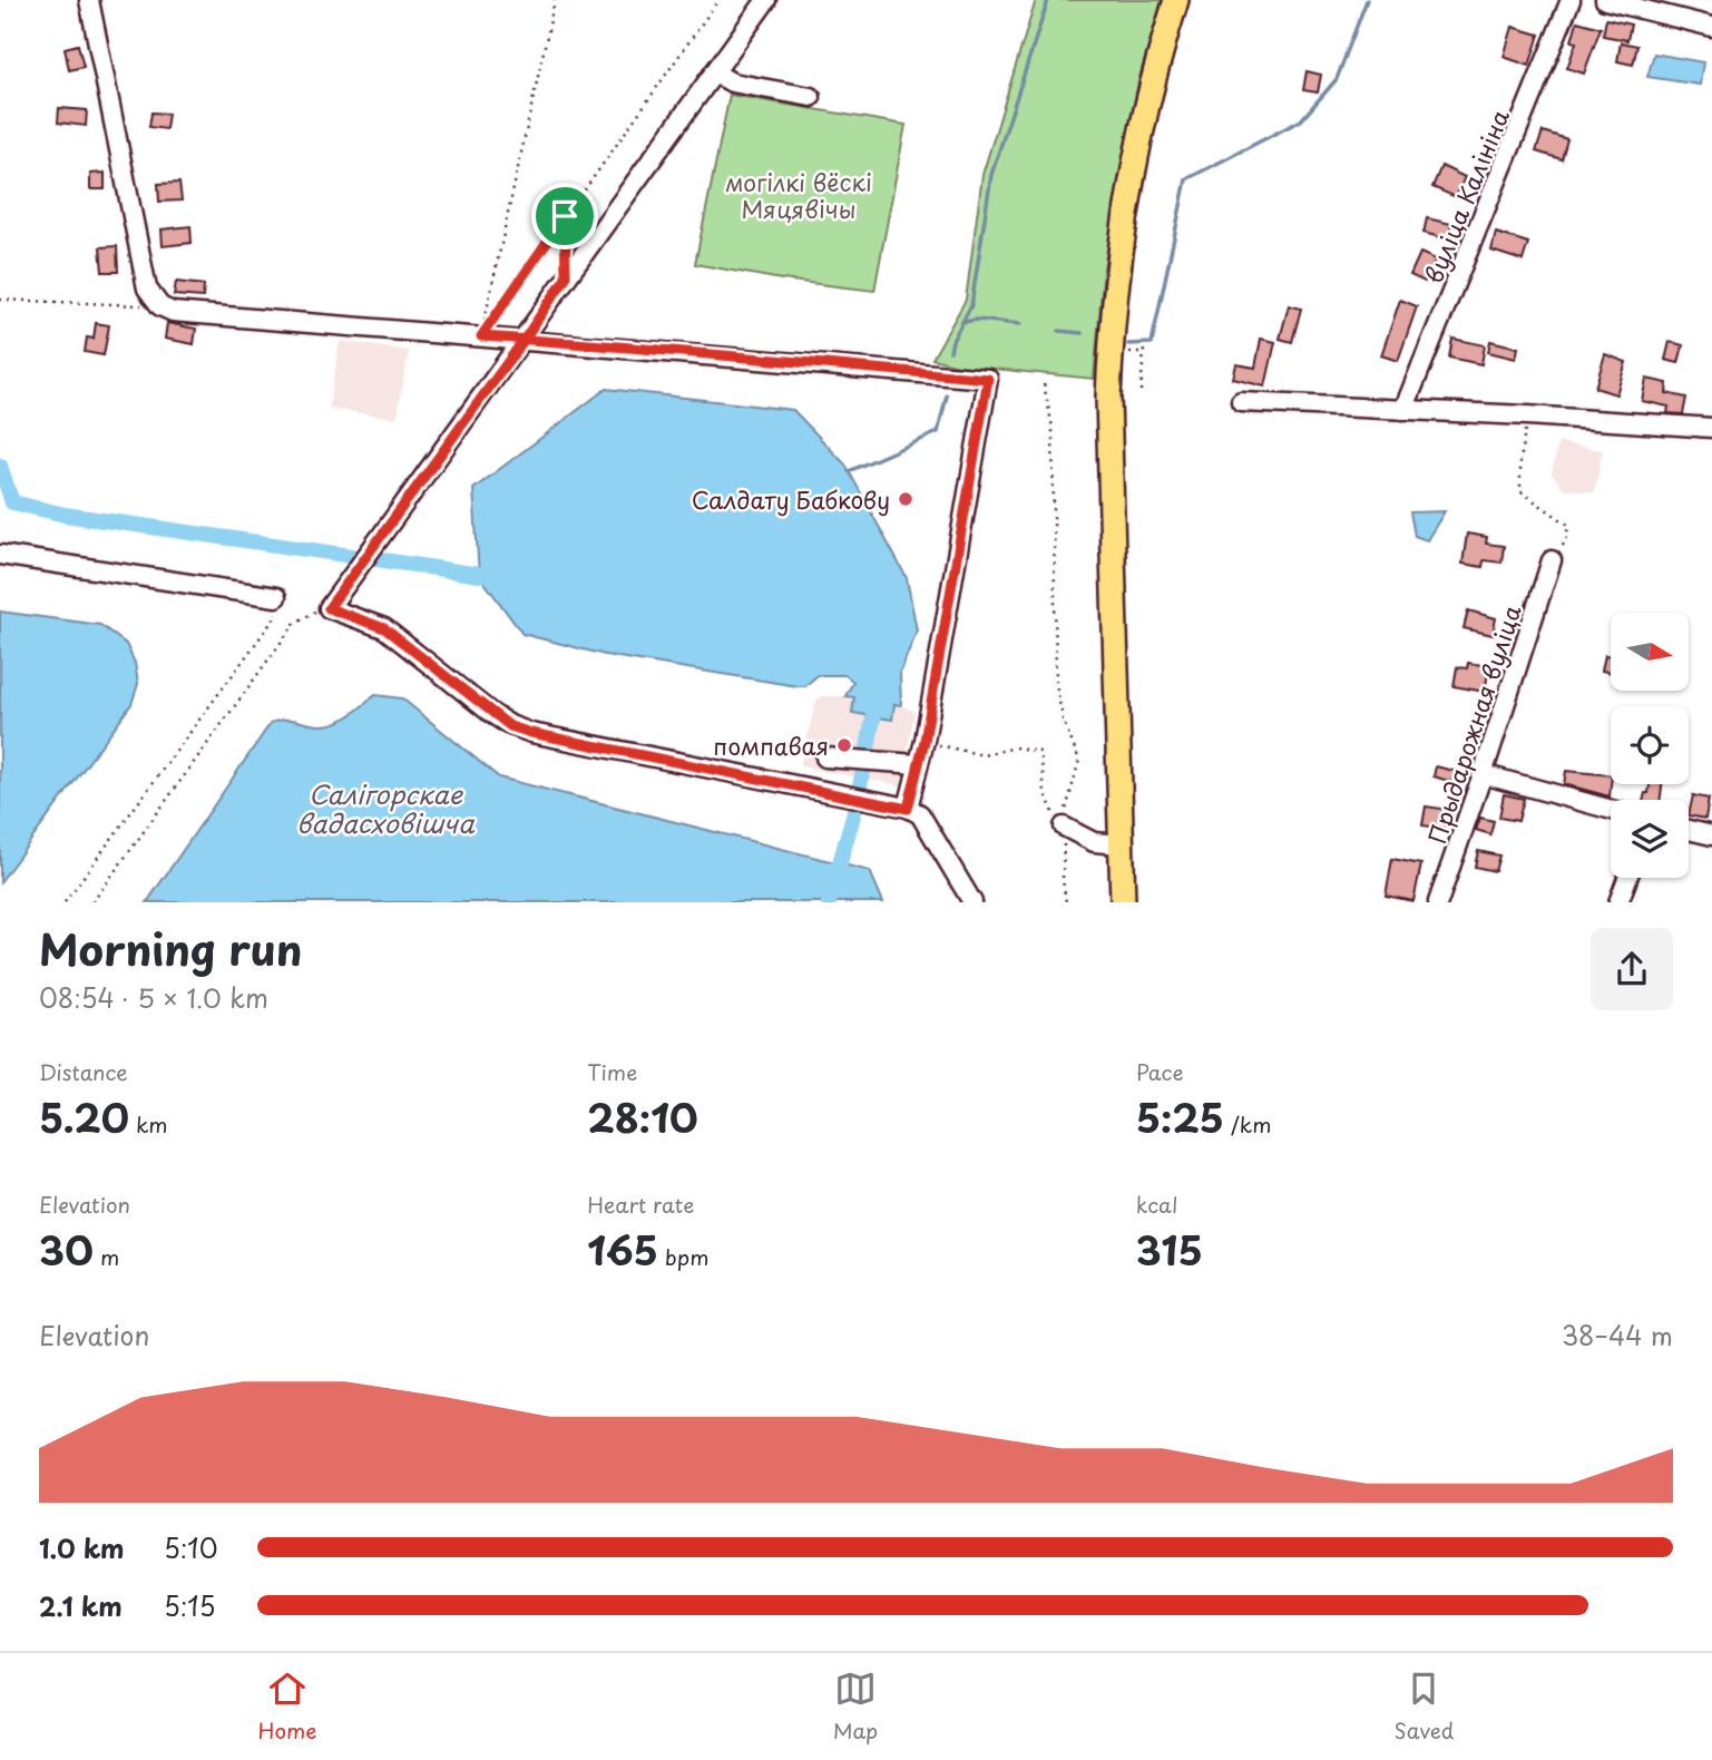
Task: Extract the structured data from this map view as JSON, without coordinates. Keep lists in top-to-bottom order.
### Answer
{
  "streets": {
    "street": ["вуліца Калініна", "Прыдарожная вуліца"]
  },
  "water": ["Салігорскае вадасховішча"],
  "parks": ["могілкі вёскі Мяцявічы"],
  "places": ["Салдату Бабкову", "помпавая"],
  "north": "right",
  "page": {
    "heading": ["Morning run", "08:54 · 5 × 1.0 km"],
    "stats": [
      ["Distance", "5.20 km"],
      ["Time", "28:10"],
      ["Pace", "5:25 /km"],
      ["Elevation", "30 m"],
      ["Heart rate", "165 bpm"],
      ["kcal", "315"]
    ],
    "chart": ["Elevation", "38–44 m"],
    "list": [
      {
        "name": "1.0 km",
        "note": "5:10"
      },
      {
        "name": "2.1 km",
        "note": "5:15"
      }
    ],
    "tabs": ["Home", "Map", "Saved"]
  }
}
